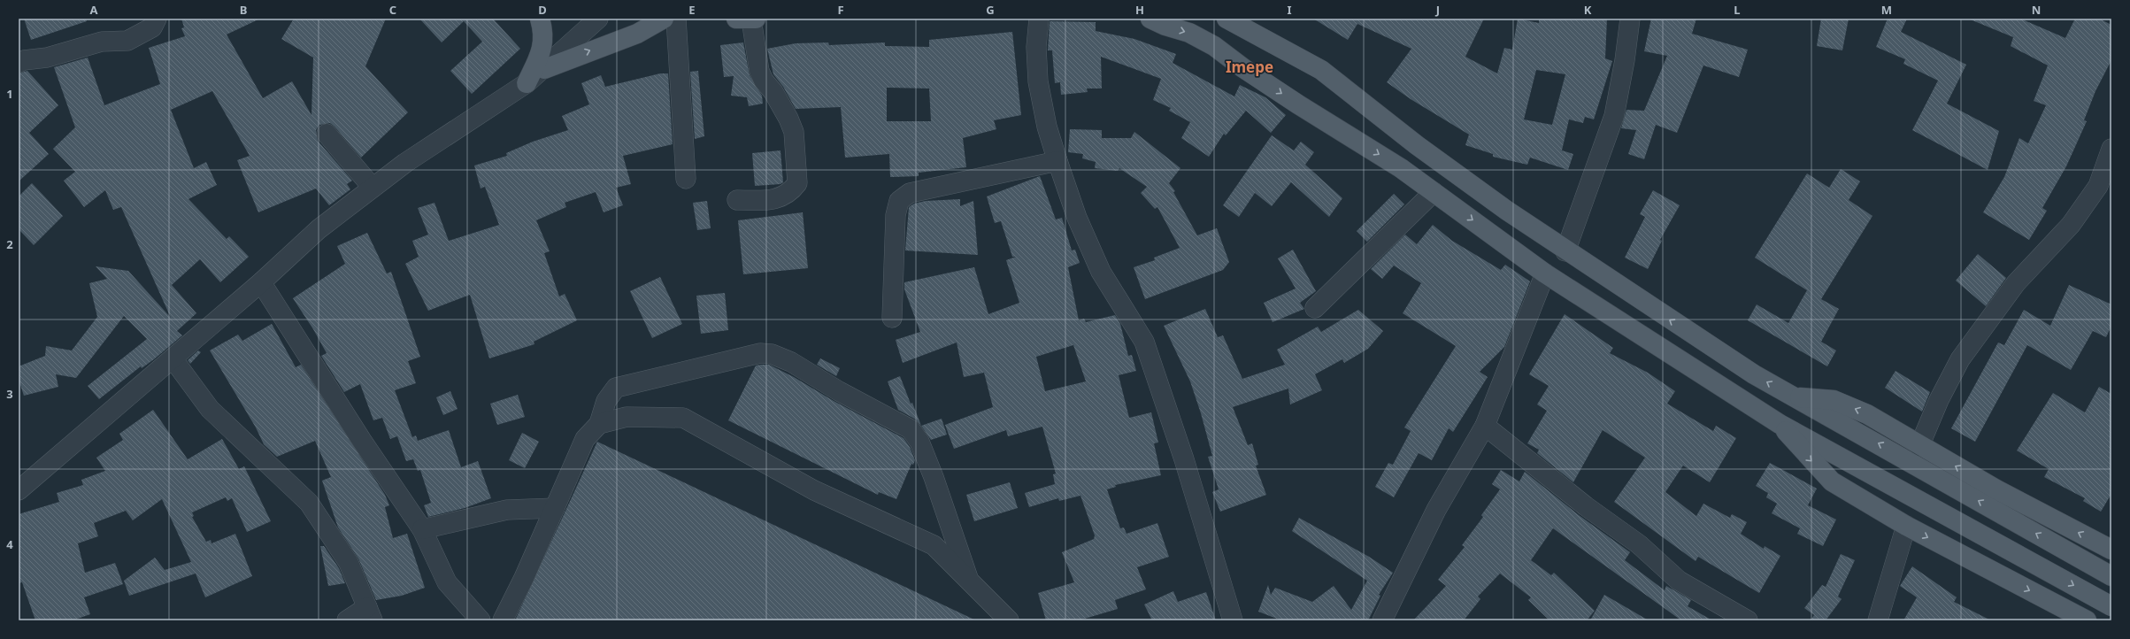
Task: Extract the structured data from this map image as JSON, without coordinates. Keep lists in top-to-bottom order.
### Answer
{
  "districts": ["Imepe"],
  "grid": {
    "columns": [
      "A",
      "B",
      "C",
      "D",
      "E",
      "F",
      "G",
      "H",
      "I",
      "J",
      "K",
      "L",
      "M",
      "N"
    ],
    "rows": [
      "1",
      "2",
      "3",
      "4"
    ]
  }
}
